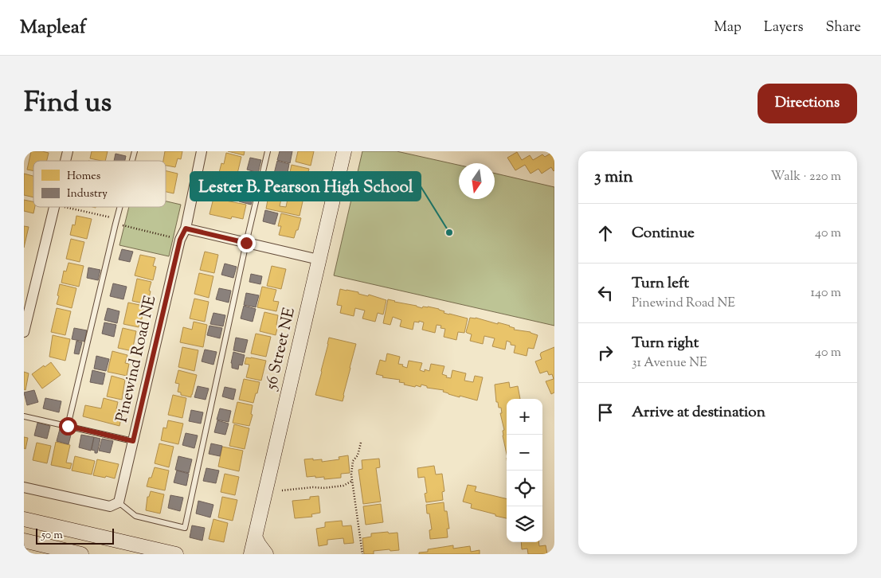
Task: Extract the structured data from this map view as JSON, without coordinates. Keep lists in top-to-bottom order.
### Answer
{
  "streets": {
    "street": ["56 Street NE", "Pinewind Road NE"]
  },
  "places": ["Lester B. Pearson High School"],
  "legend": ["Homes", "Industry"],
  "scale_bar": "50 m",
  "north": "bottom",
  "page": {
    "header": "Mapleaf",
    "nav": ["Map", "Layers", "Share"],
    "title": "Find us",
    "buttons": "Directions",
    "heading": ["3 min", "Walk · 220 m"],
    "list": [
      ["Continue", "40 m"],
      ["Turn left", "Pinewind Road NE", "140 m"],
      ["Turn right", "31 Avenue NE", "40 m"],
      "Arrive at destination"
    ],
    "map_buttons": ["+", "−"],
    "scale": "50 m"
  }
}
